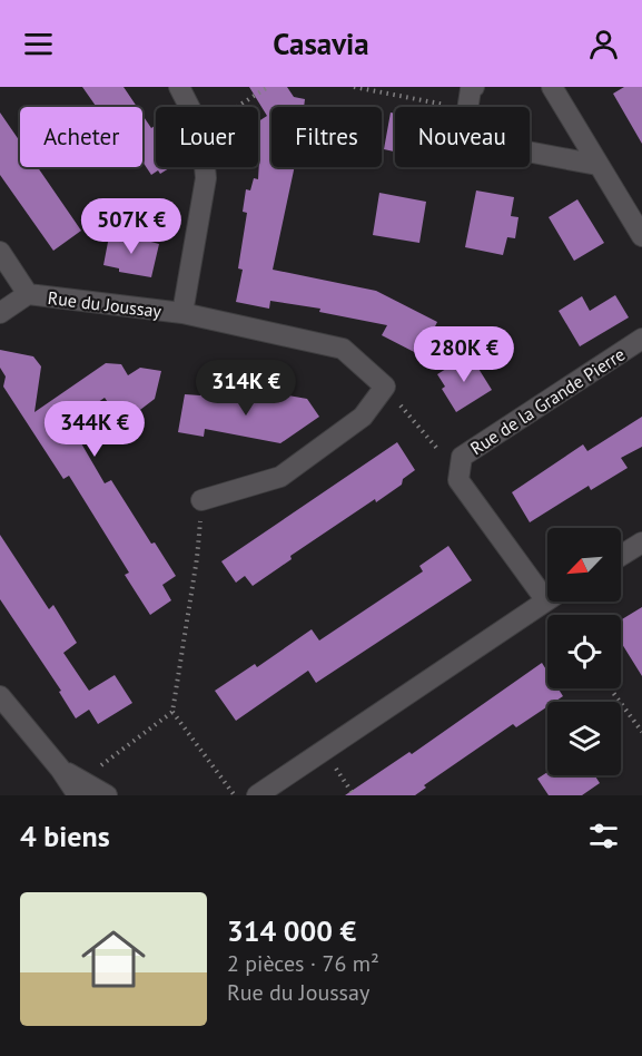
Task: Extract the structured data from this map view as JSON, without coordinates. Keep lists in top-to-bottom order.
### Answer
{
  "streets": {
    "street": ["Rue du Joussay", "Rue de la Grande Pierre"]
  },
  "north": "bottom left",
  "page": {
    "header": "Casavia",
    "chip": [
      "Acheter",
      "Louer",
      "Filtres",
      "Nouveau"
    ],
    "price": [
      "507K €",
      "280K €",
      "314K €",
      "344K €"
    ],
    "heading": "4 biens",
    "list": [
      {
        "name": "314 000 €",
        "note": "2 pièces · 76 m² · Rue du Joussay"
      }
    ]
  }
}
